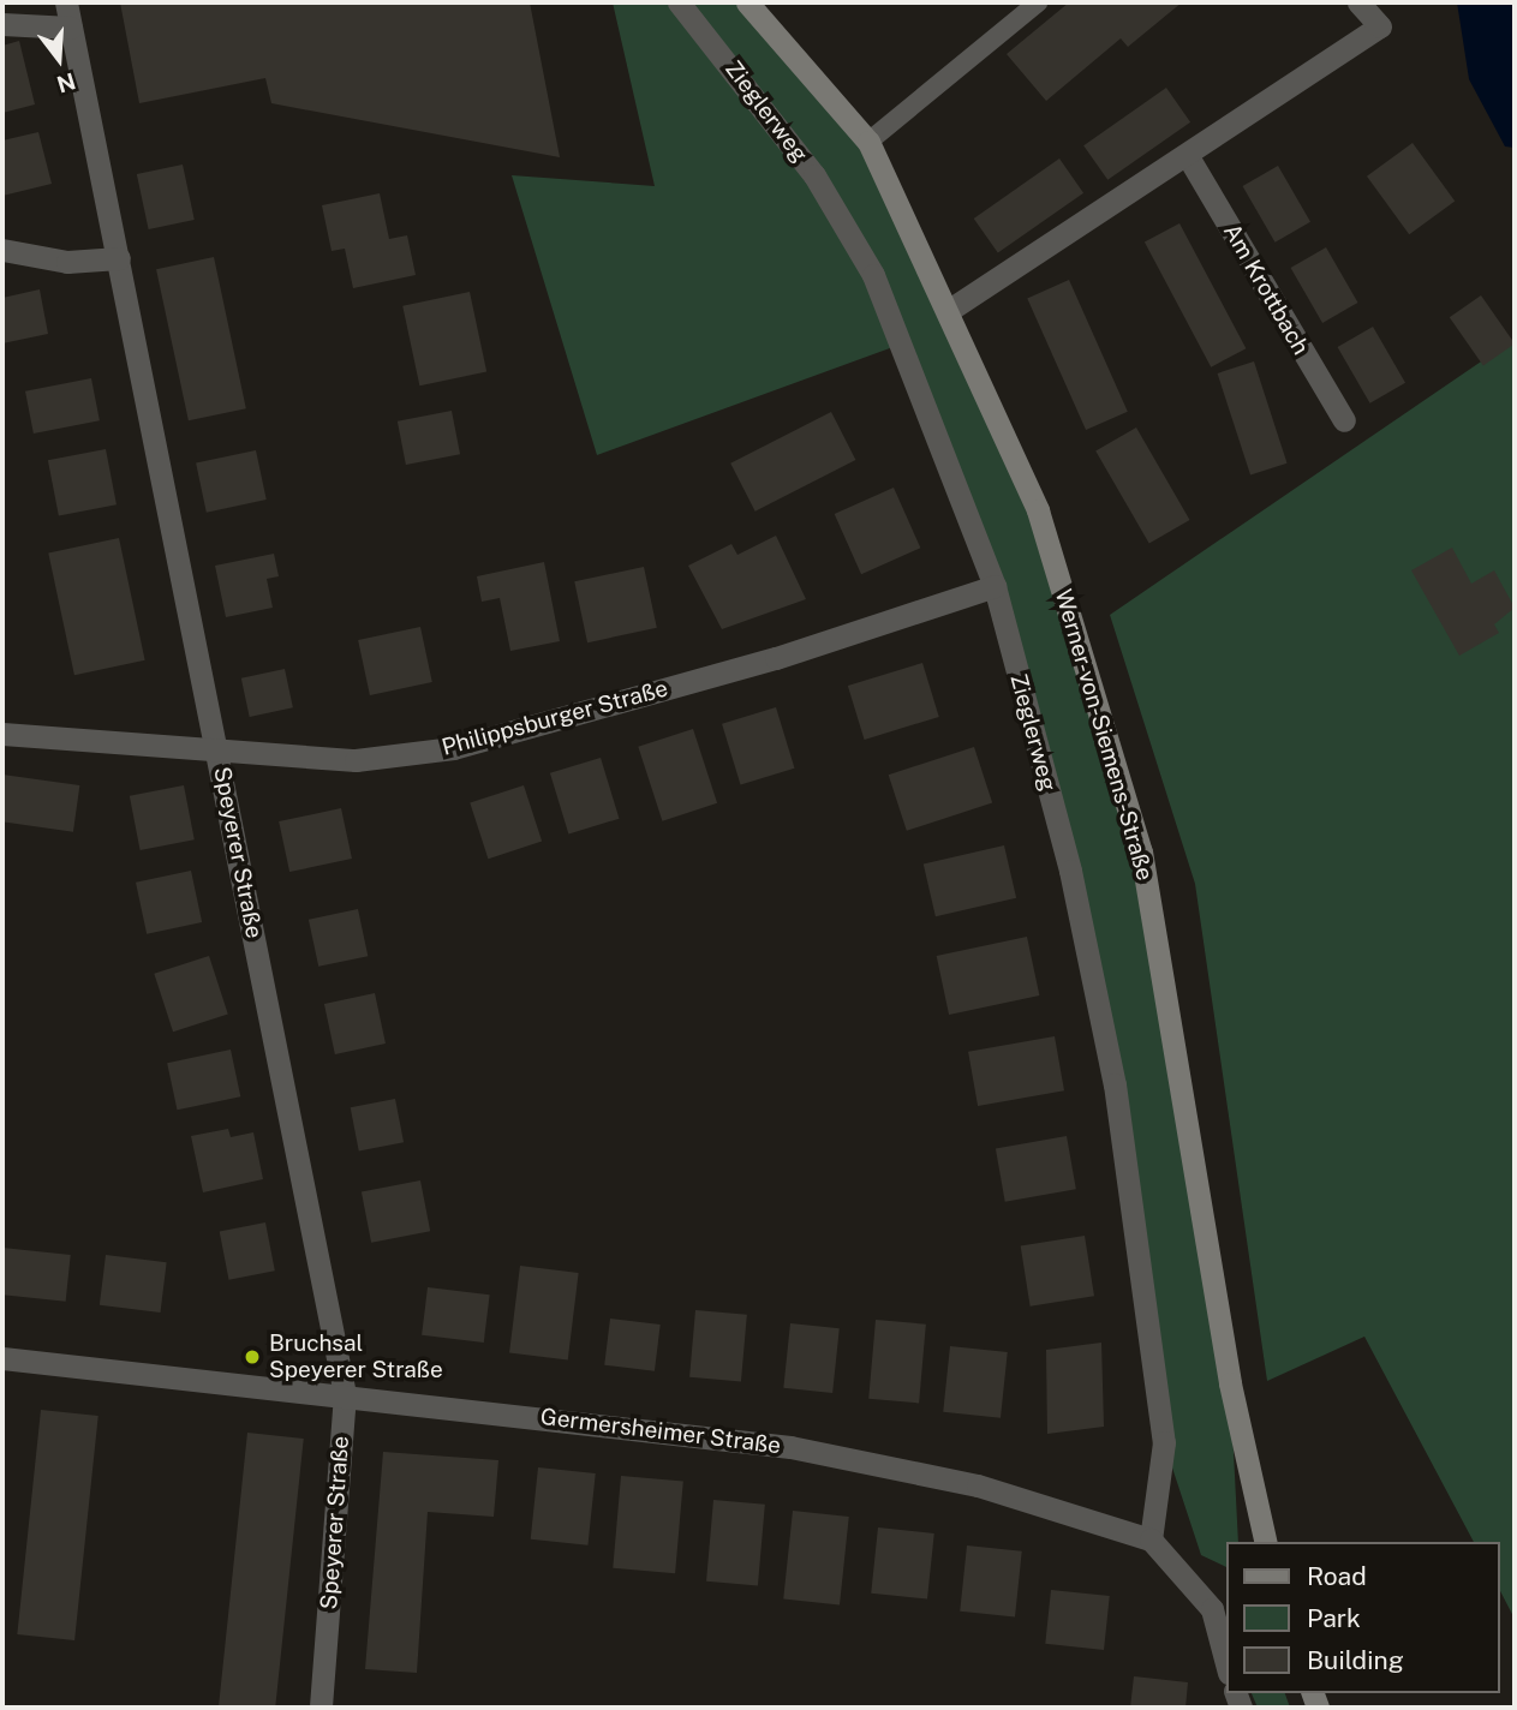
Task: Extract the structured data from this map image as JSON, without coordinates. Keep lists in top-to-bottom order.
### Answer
{
  "streets": {
    "main road": ["Werner-von-Siemens-Straße"],
    "street": [
      "Zieglerweg",
      "Am Krottbach",
      "Philippsburger Straße",
      "Speyerer Straße",
      "Germersheimer Straße"
    ]
  },
  "crossings": [
    ["Zieglerweg", "Philippsburger Straße"],
    ["Zieglerweg", "Germersheimer Straße"],
    ["Philippsburger Straße", "Speyerer Straße"],
    ["Speyerer Straße", "Germersheimer Straße"]
  ],
  "places": ["Bruchsal Speyerer Straße"],
  "legend": ["Road", "Park", "Building"],
  "north": "bottom"
}
